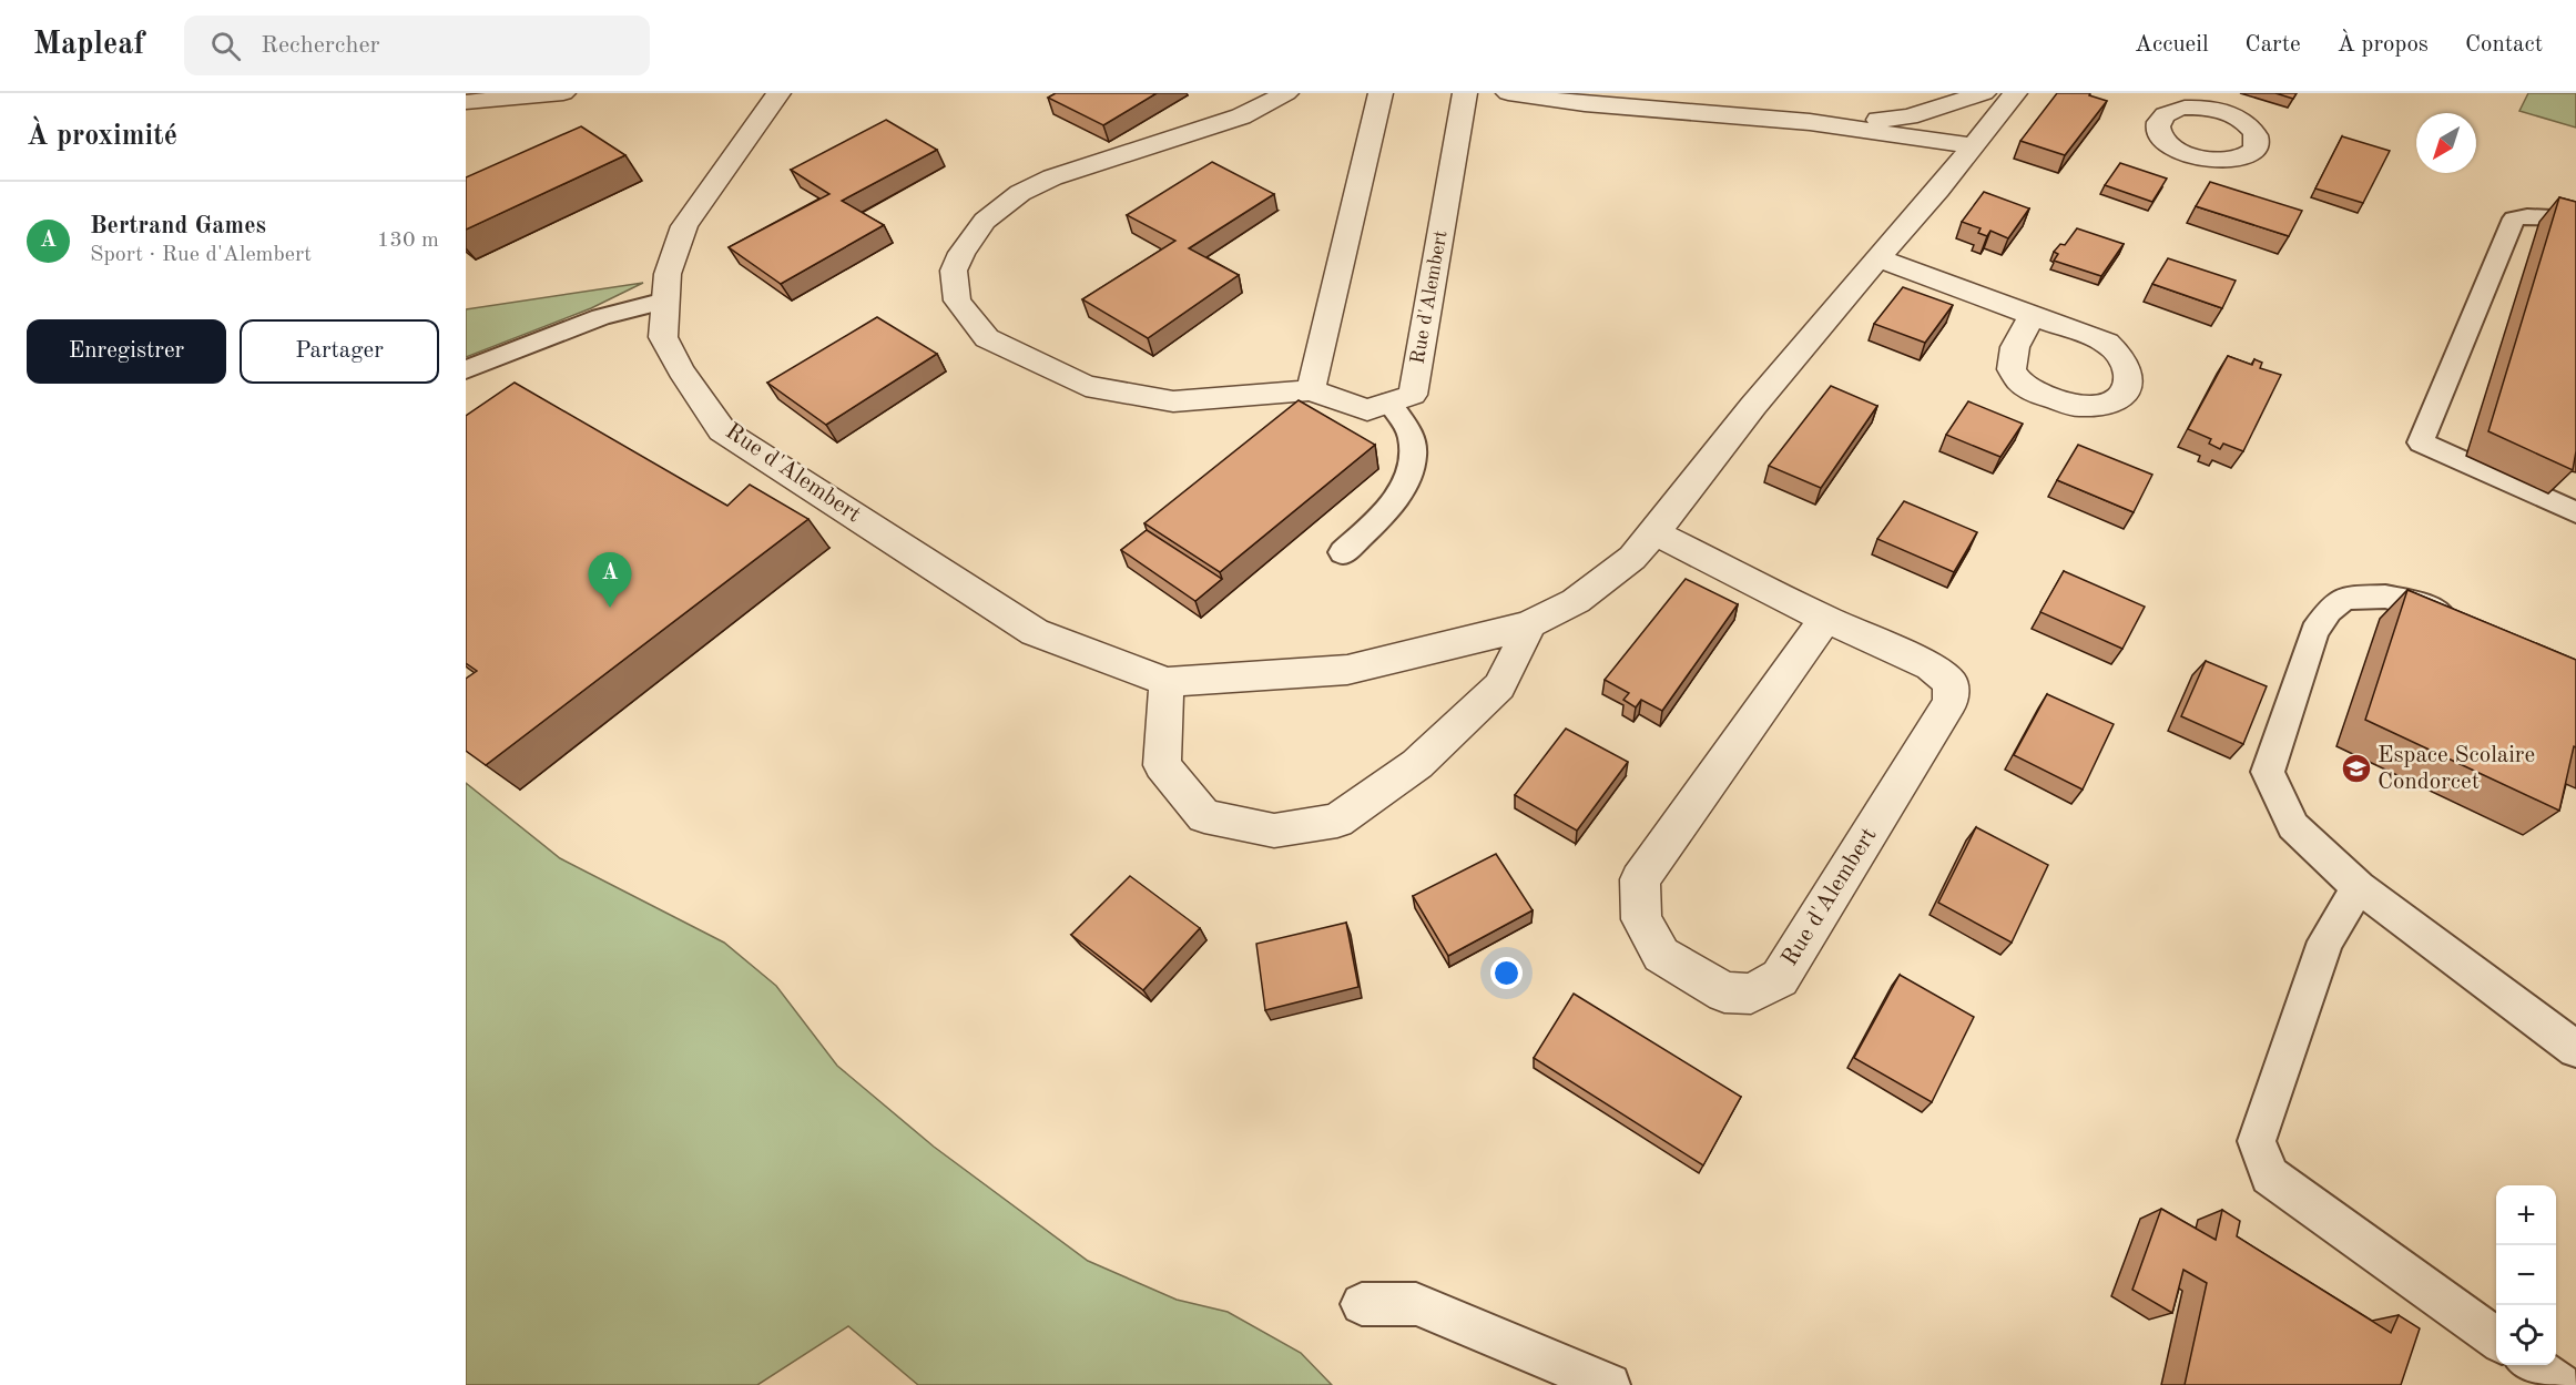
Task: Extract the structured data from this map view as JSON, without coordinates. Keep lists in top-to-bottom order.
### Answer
{
  "streets": {
    "street": ["Rue d'Alembert"]
  },
  "places": {
    "school or university": ["Espace Scolaire Condorcet"]
  },
  "north": "bottom left",
  "page": {
    "header": "Mapleaf",
    "search": "Rechercher",
    "nav": [
      "Accueil",
      "Carte",
      "À propos",
      "Contact"
    ],
    "heading": "À proximité",
    "list": [
      {
        "mark": "A",
        "name": "Bertrand Games",
        "note": "Sport · Rue d'Alembert",
        "value": "130 m"
      }
    ],
    "buttons": ["Enregistrer", "Partager"],
    "pins": "A",
    "map_buttons": ["+", "−"]
  }
}
